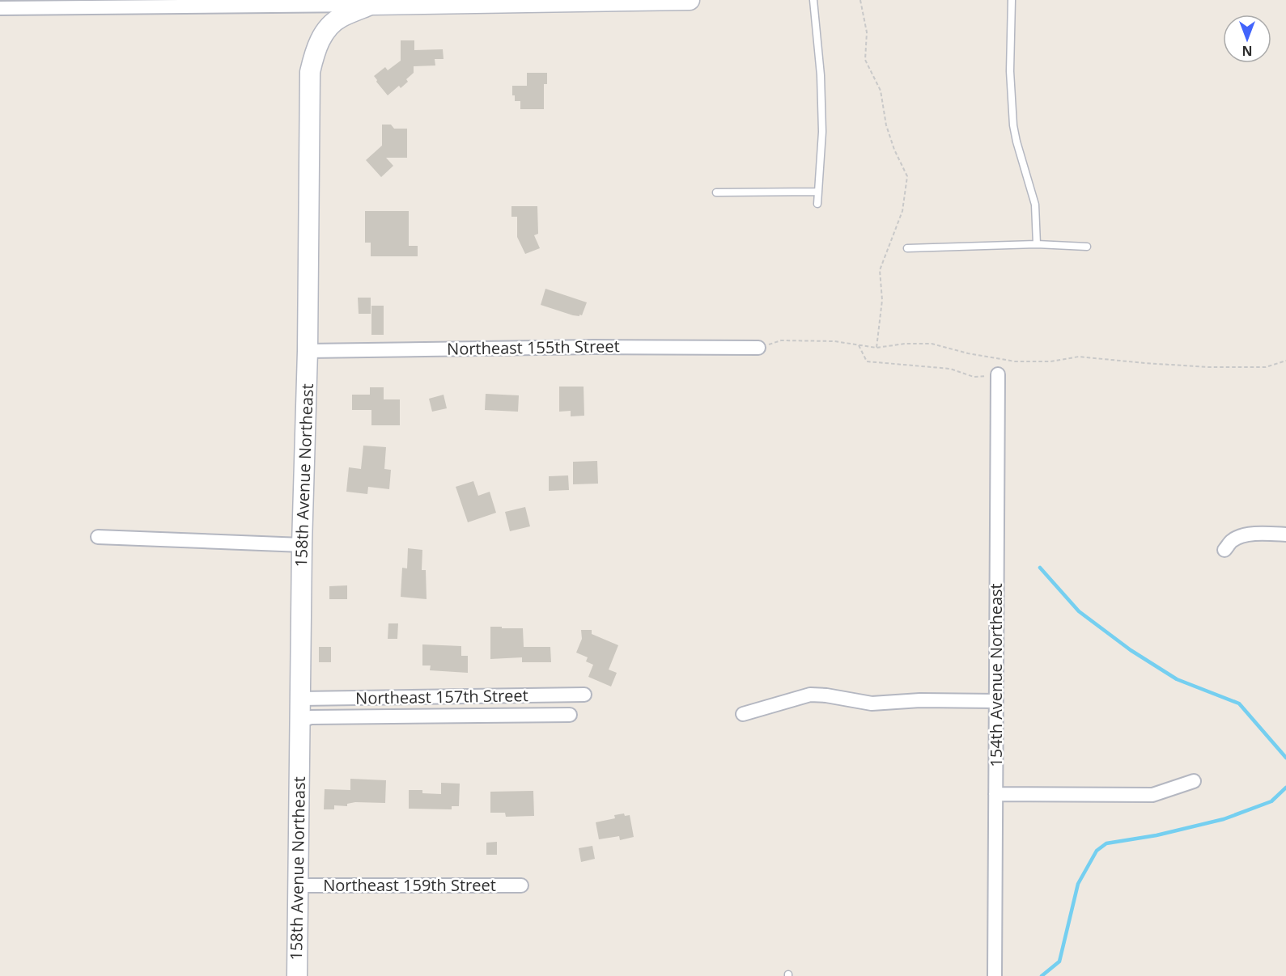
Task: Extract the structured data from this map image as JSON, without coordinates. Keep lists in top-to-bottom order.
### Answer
{
  "streets": {
    "street": [
      "Northeast 155th Street",
      "158th Avenue Northeast",
      "154th Avenue Northeast",
      "Northeast 157th Street",
      "Northeast 159th Street"
    ]
  },
  "crossings": [
    ["Northeast 155th Street", "158th Avenue Northeast"],
    ["158th Avenue Northeast", "Northeast 157th Street"],
    ["158th Avenue Northeast", "Northeast 159th Street"]
  ],
  "north": "bottom"
}
